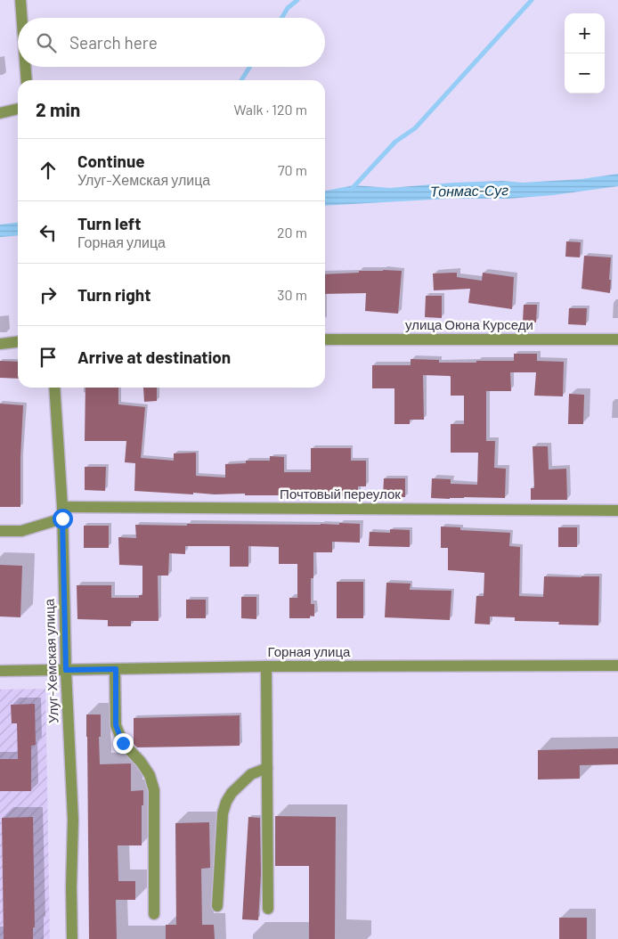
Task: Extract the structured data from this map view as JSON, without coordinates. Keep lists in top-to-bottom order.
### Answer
{
  "streets": {
    "street": [
      "улица Оюна Курседи",
      "Почтовый переулок",
      "Горная улица",
      "Улуг-Хемская улица"
    ]
  },
  "crossings": [
    ["Почтовый переулок", "Улуг-Хемская улица"],
    ["Горная улица", "Улуг-Хемская улица"]
  ],
  "water": ["Тонмас-Суг"],
  "page": {
    "map_buttons": ["+", "−"],
    "search": "Search here",
    "heading": ["2 min", "Walk · 120 m"],
    "list": [
      ["Continue", "Улуг-Хемская улица", "70 m"],
      ["Turn left", "Горная улица", "20 m"],
      ["Turn right", "30 m"],
      "Arrive at destination"
    ]
  }
}
